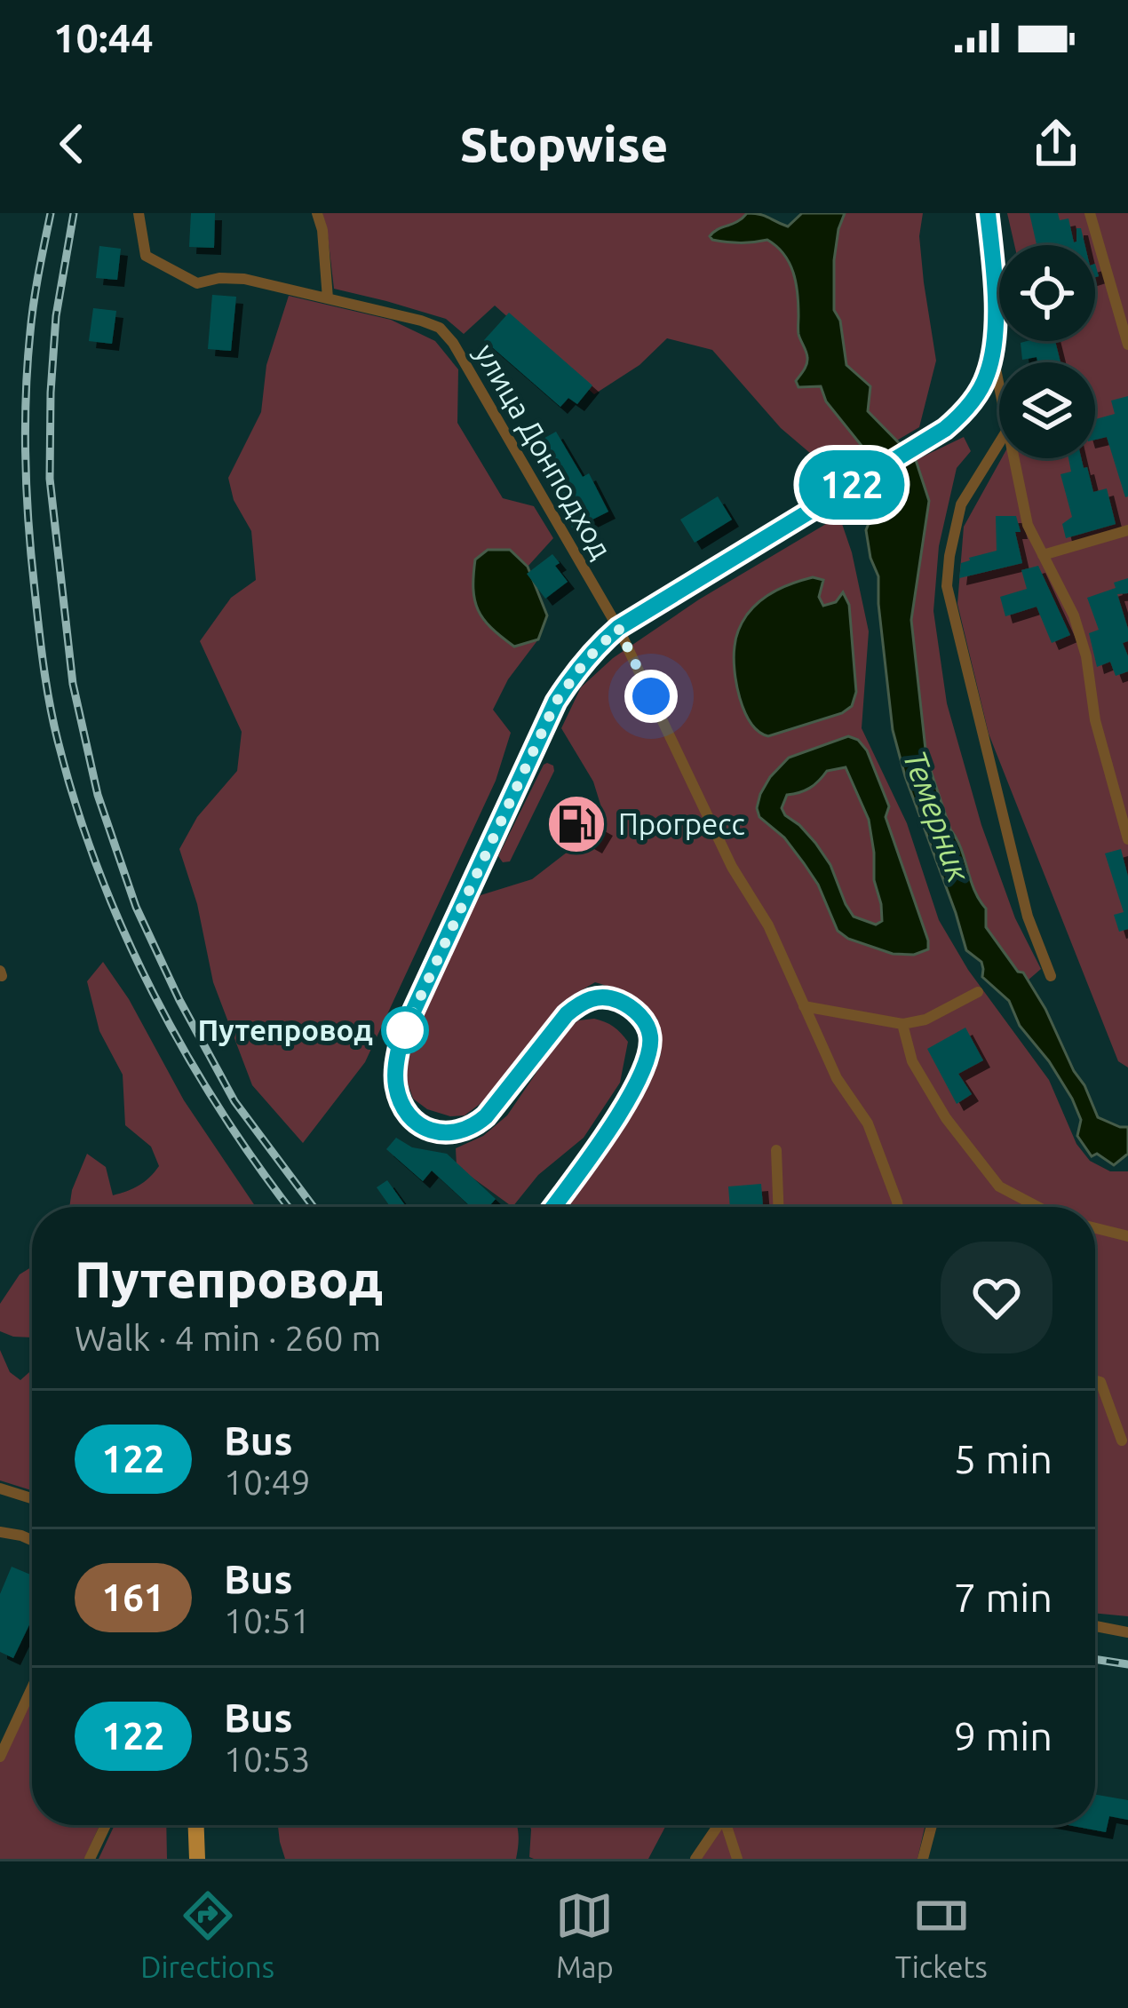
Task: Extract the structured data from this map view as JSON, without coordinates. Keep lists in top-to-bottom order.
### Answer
{
  "streets": {
    "street": ["улица Донподход"]
  },
  "water": ["Темерник"],
  "places": {
    "fuel station": ["Прогресс"],
    "other": ["Путепровод"]
  },
  "lines": ["bus line 122"],
  "page": {
    "status": "10:44",
    "header": "Stopwise",
    "on_map": "122",
    "heading": ["Путепровод", "Walk · 4 min · 260 m"],
    "list": [
      {
        "mark": "122",
        "name": "Bus",
        "note": "10:49",
        "value": "5 min"
      },
      {
        "mark": "161",
        "name": "Bus",
        "note": "10:51",
        "value": "7 min"
      },
      {
        "mark": "122",
        "name": "Bus",
        "note": "10:53",
        "value": "9 min"
      }
    ],
    "tabs": ["Directions", "Map", "Tickets"]
  }
}
